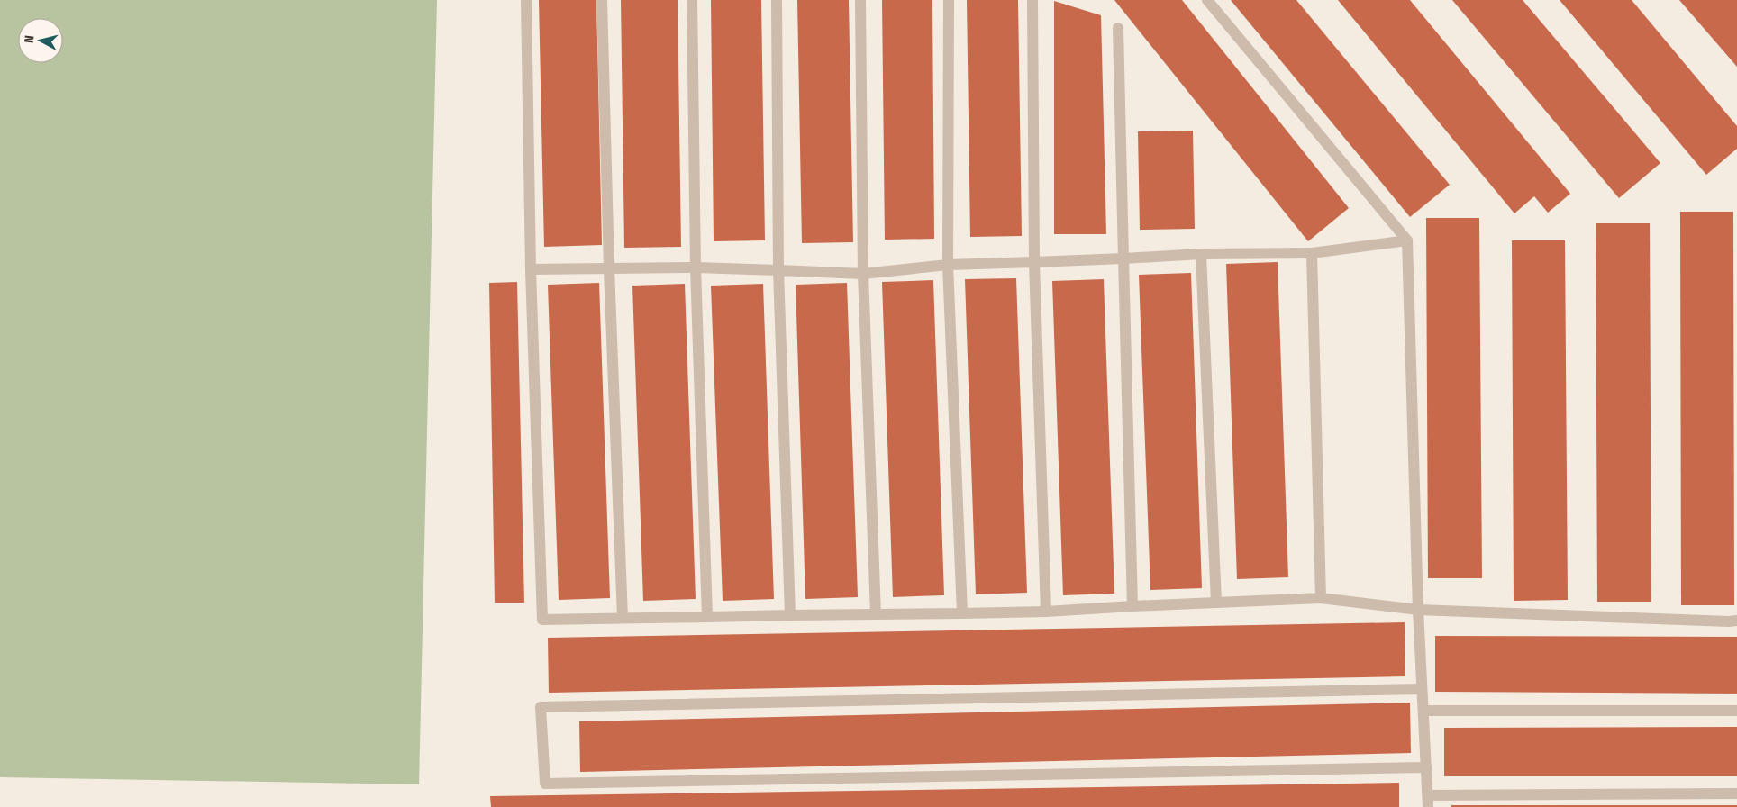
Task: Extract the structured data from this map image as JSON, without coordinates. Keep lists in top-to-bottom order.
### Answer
{
  "north": "left"
}
